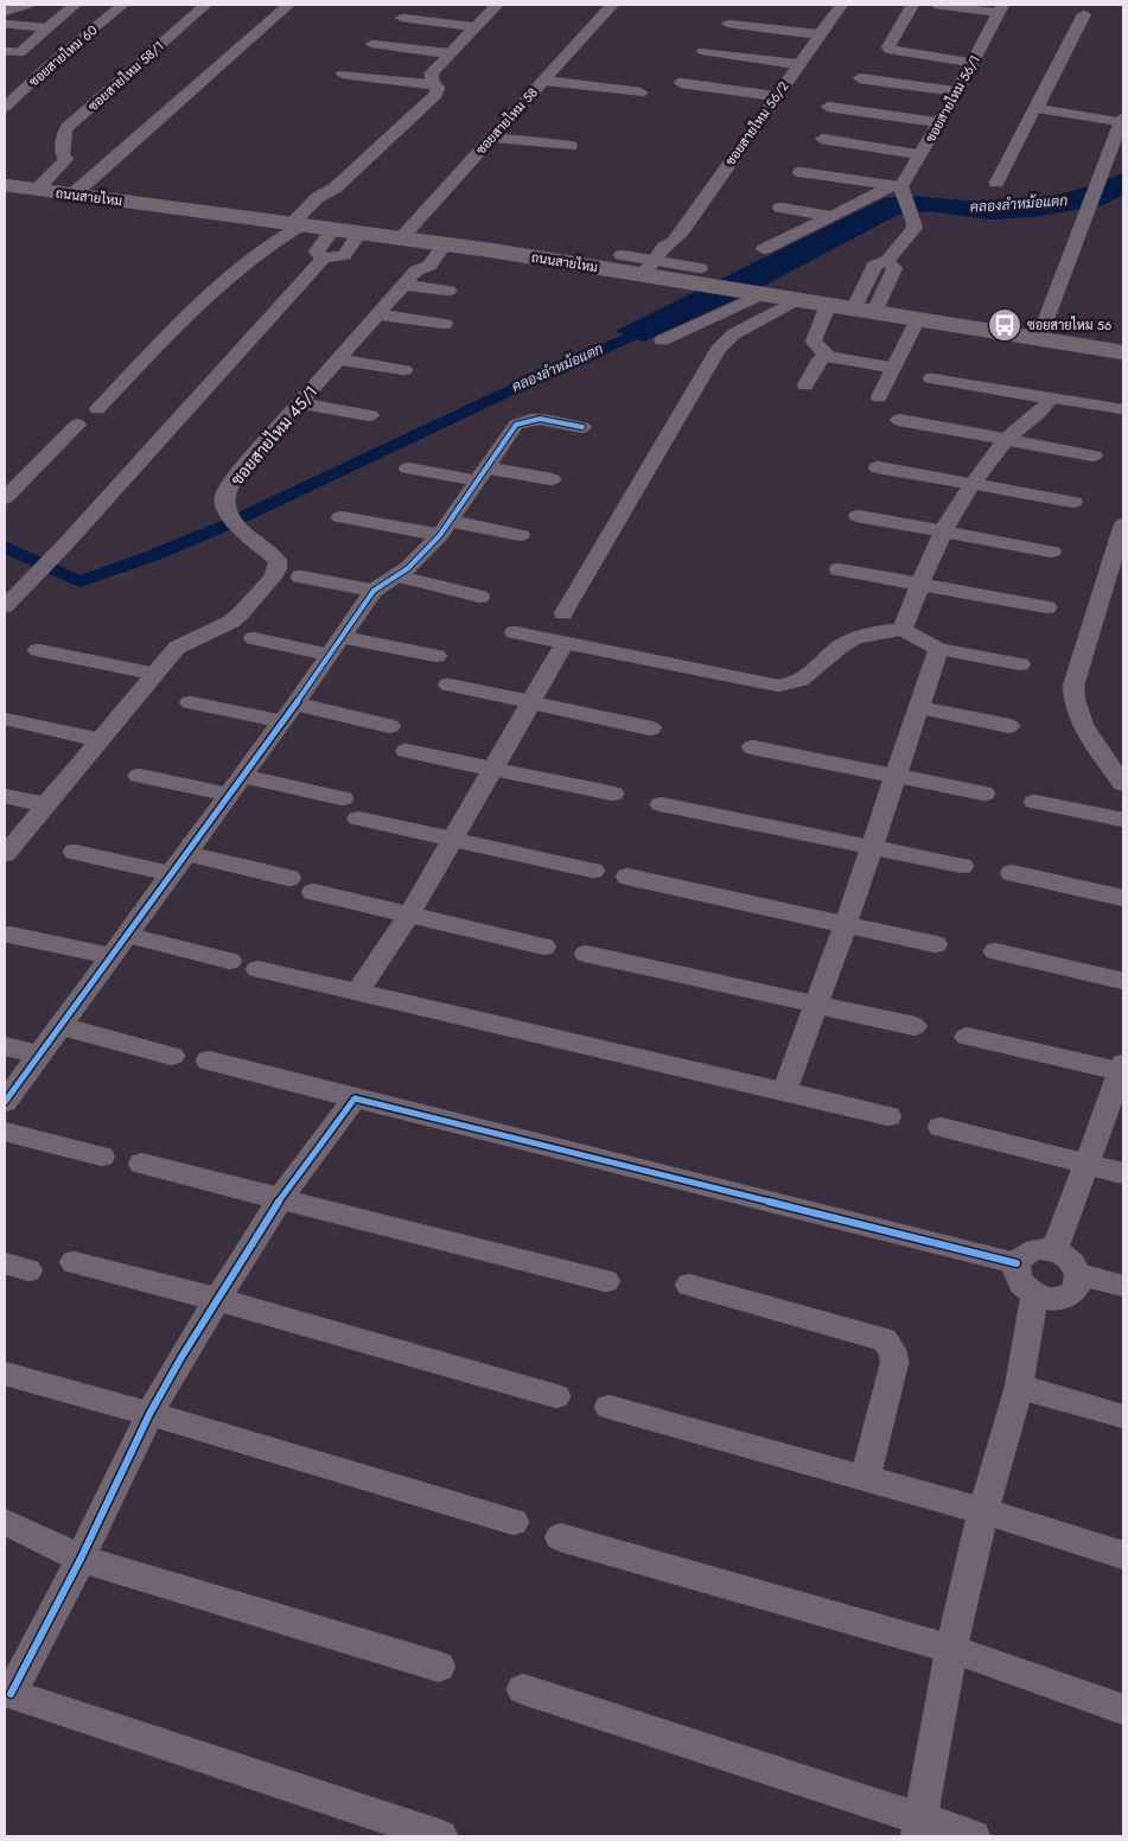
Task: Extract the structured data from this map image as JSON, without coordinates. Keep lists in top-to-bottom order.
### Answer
{
  "streets": {
    "main road": ["ถนนสายไหม"],
    "street": [
      "ซอยสายไหม 60",
      "ซอยสายไหม 58/1",
      "ซอยสายไหม 56/1",
      "ซอยสายไหม 58",
      "ซอยสายไหม 56/2",
      "ซอยสายไหม 45/1"
    ]
  },
  "crossings": [
    ["ซอยสายไหม 58/1", "ถนนสายไหม"],
    ["ซอยสายไหม 58", "ถนนสายไหม"],
    ["ซอยสายไหม 56/2", "ถนนสายไหม"],
    ["ถนนสายไหม", "ซอยสายไหม 45/1"]
  ],
  "water": ["คลองลำหม้อแตก"],
  "places": {
    "bus stop": ["ซอยสายไหม 56"]
  }
}
